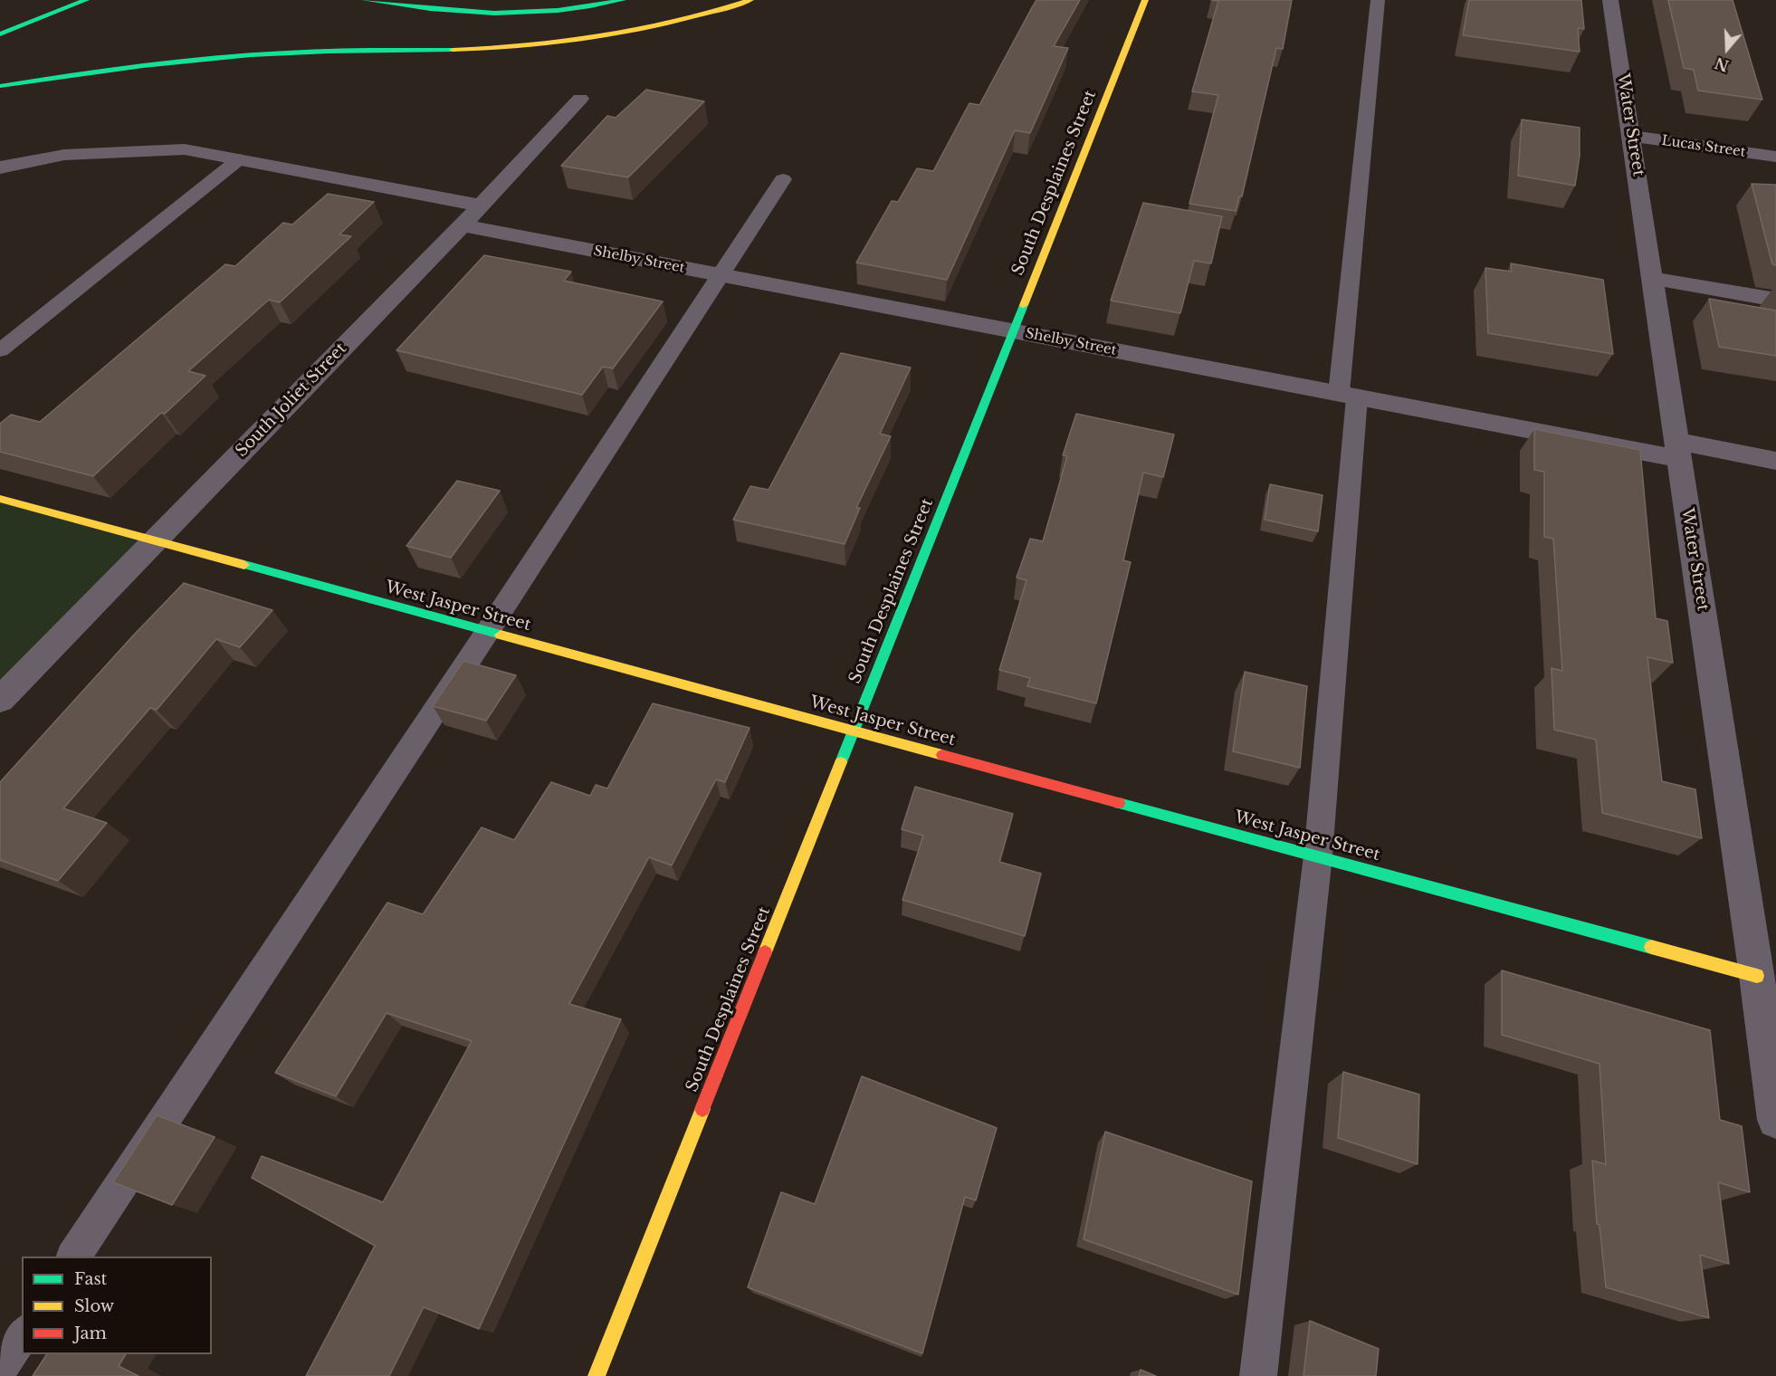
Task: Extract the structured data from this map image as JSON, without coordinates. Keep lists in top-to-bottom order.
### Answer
{
  "streets": {
    "main road": ["South Desplaines Street", "West Jasper Street"],
    "street": [
      "Water Street",
      "Lucas Street",
      "Shelby Street",
      "South Joliet Street"
    ]
  },
  "crossings": [
    ["Water Street", "Lucas Street"],
    ["Water Street", "Shelby Street"],
    ["Water Street", "West Jasper Street"],
    ["South Desplaines Street", "Shelby Street"],
    ["South Desplaines Street", "West Jasper Street"],
    ["Shelby Street", "South Joliet Street"],
    ["South Joliet Street", "West Jasper Street"]
  ],
  "legend": ["Fast", "Slow", "Jam"],
  "north": "bottom"
}
